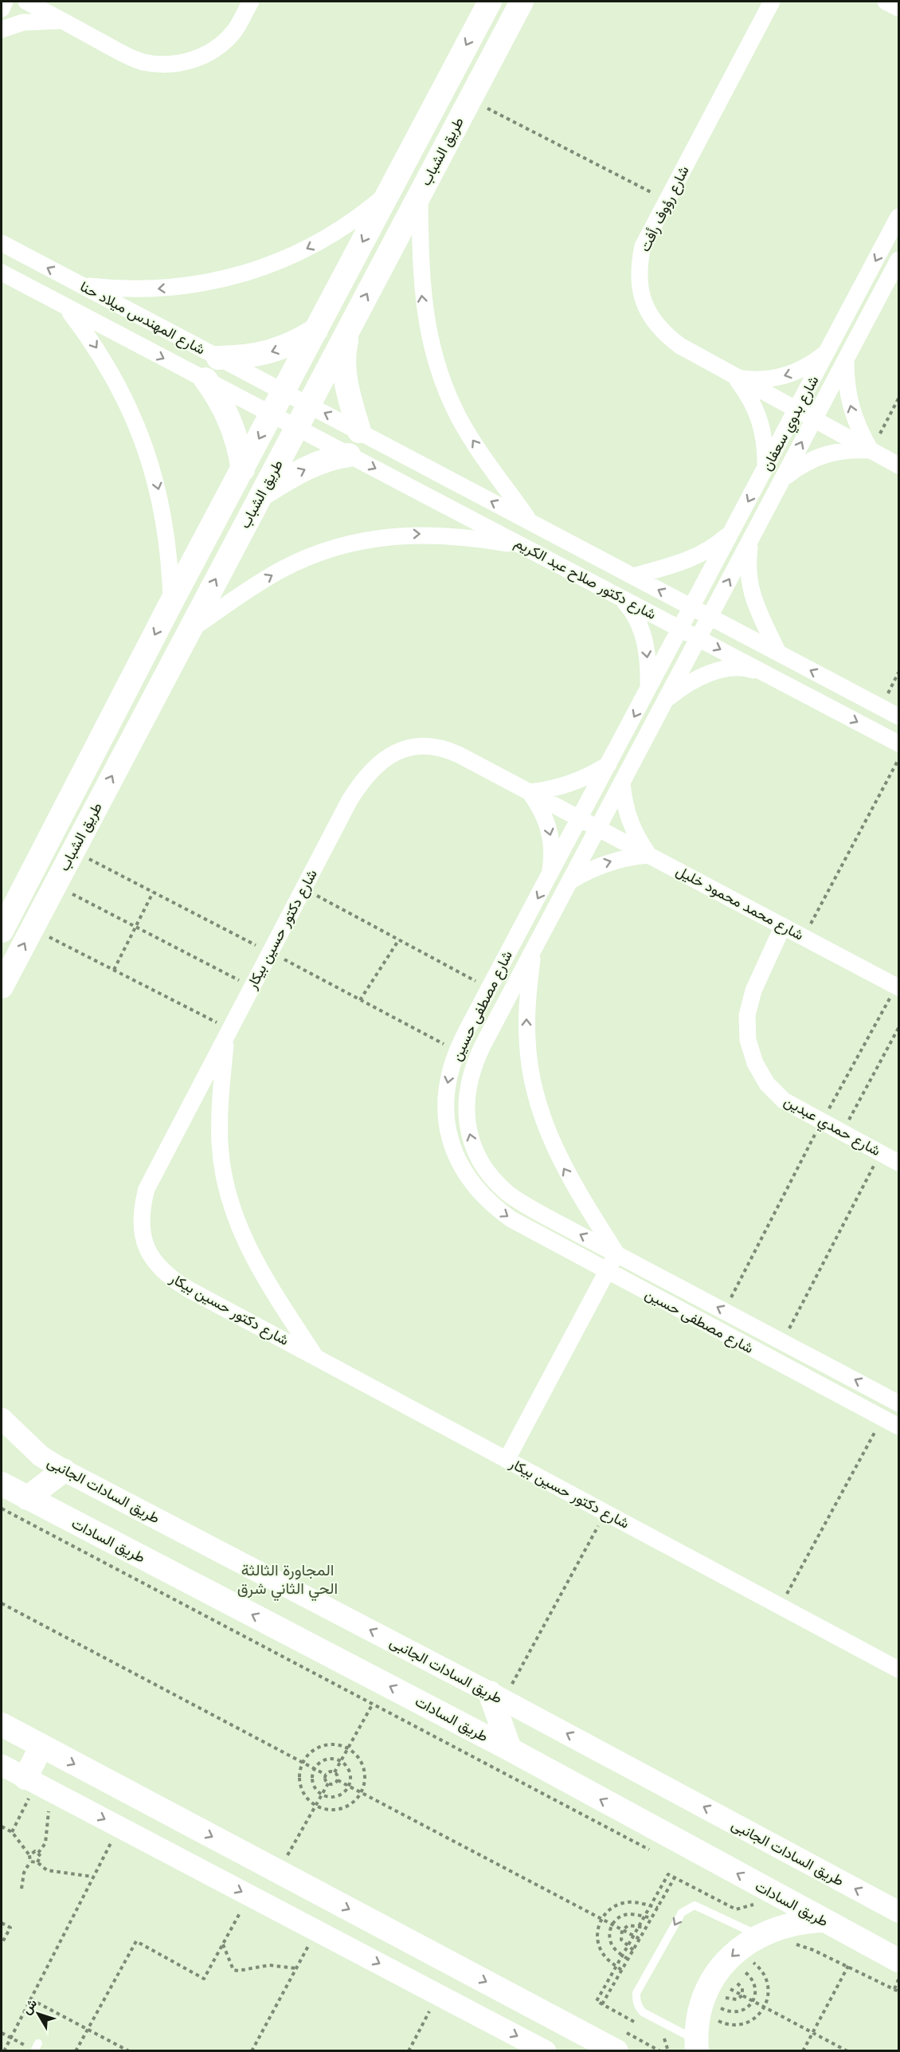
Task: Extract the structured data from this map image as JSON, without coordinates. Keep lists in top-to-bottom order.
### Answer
{
  "streets": {
    "main road": ["طريق الشباب", "طريق السادات"],
    "street": [
      "شارع رؤوف رأفت",
      "شارع المهندس ميلاد حنا",
      "شارع بدوي سعفان",
      "شارع دكتور صلاح عبد الكريم",
      "شارع محمد محمود خليل",
      "شارع دكتور حسين بيكار",
      "شارع مصطفى حسين",
      "شارع حمدي عبدين",
      "طريق السادات الجانبى"
    ]
  },
  "crossings": [
    ["طريق الشباب", "شارع المهندس ميلاد حنا"],
    ["طريق الشباب", "شارع دكتور صلاح عبد الكريم"],
    ["شارع رؤوف رأفت", "شارع بدوي سعفان"],
    ["شارع المهندس ميلاد حنا", "شارع دكتور صلاح عبد الكريم"],
    ["شارع بدوي سعفان", "شارع دكتور صلاح عبد الكريم"],
    ["شارع بدوي سعفان", "شارع مصطفى حسين"],
    ["شارع دكتور صلاح عبد الكريم", "شارع مصطفى حسين"],
    ["شارع محمد محمود خليل", "شارع دكتور حسين بيكار"],
    ["شارع محمد محمود خليل", "شارع مصطفى حسين"],
    ["شارع محمد محمود خليل", "شارع حمدي عبدين"],
    ["شارع دكتور حسين بيكار", "شارع مصطفى حسين"]
  ],
  "one_way": ["طريق السادات الجانبى"],
  "districts": ["المجاورة الثالثة الحي الثاني شرق"],
  "north": "top left"
}
